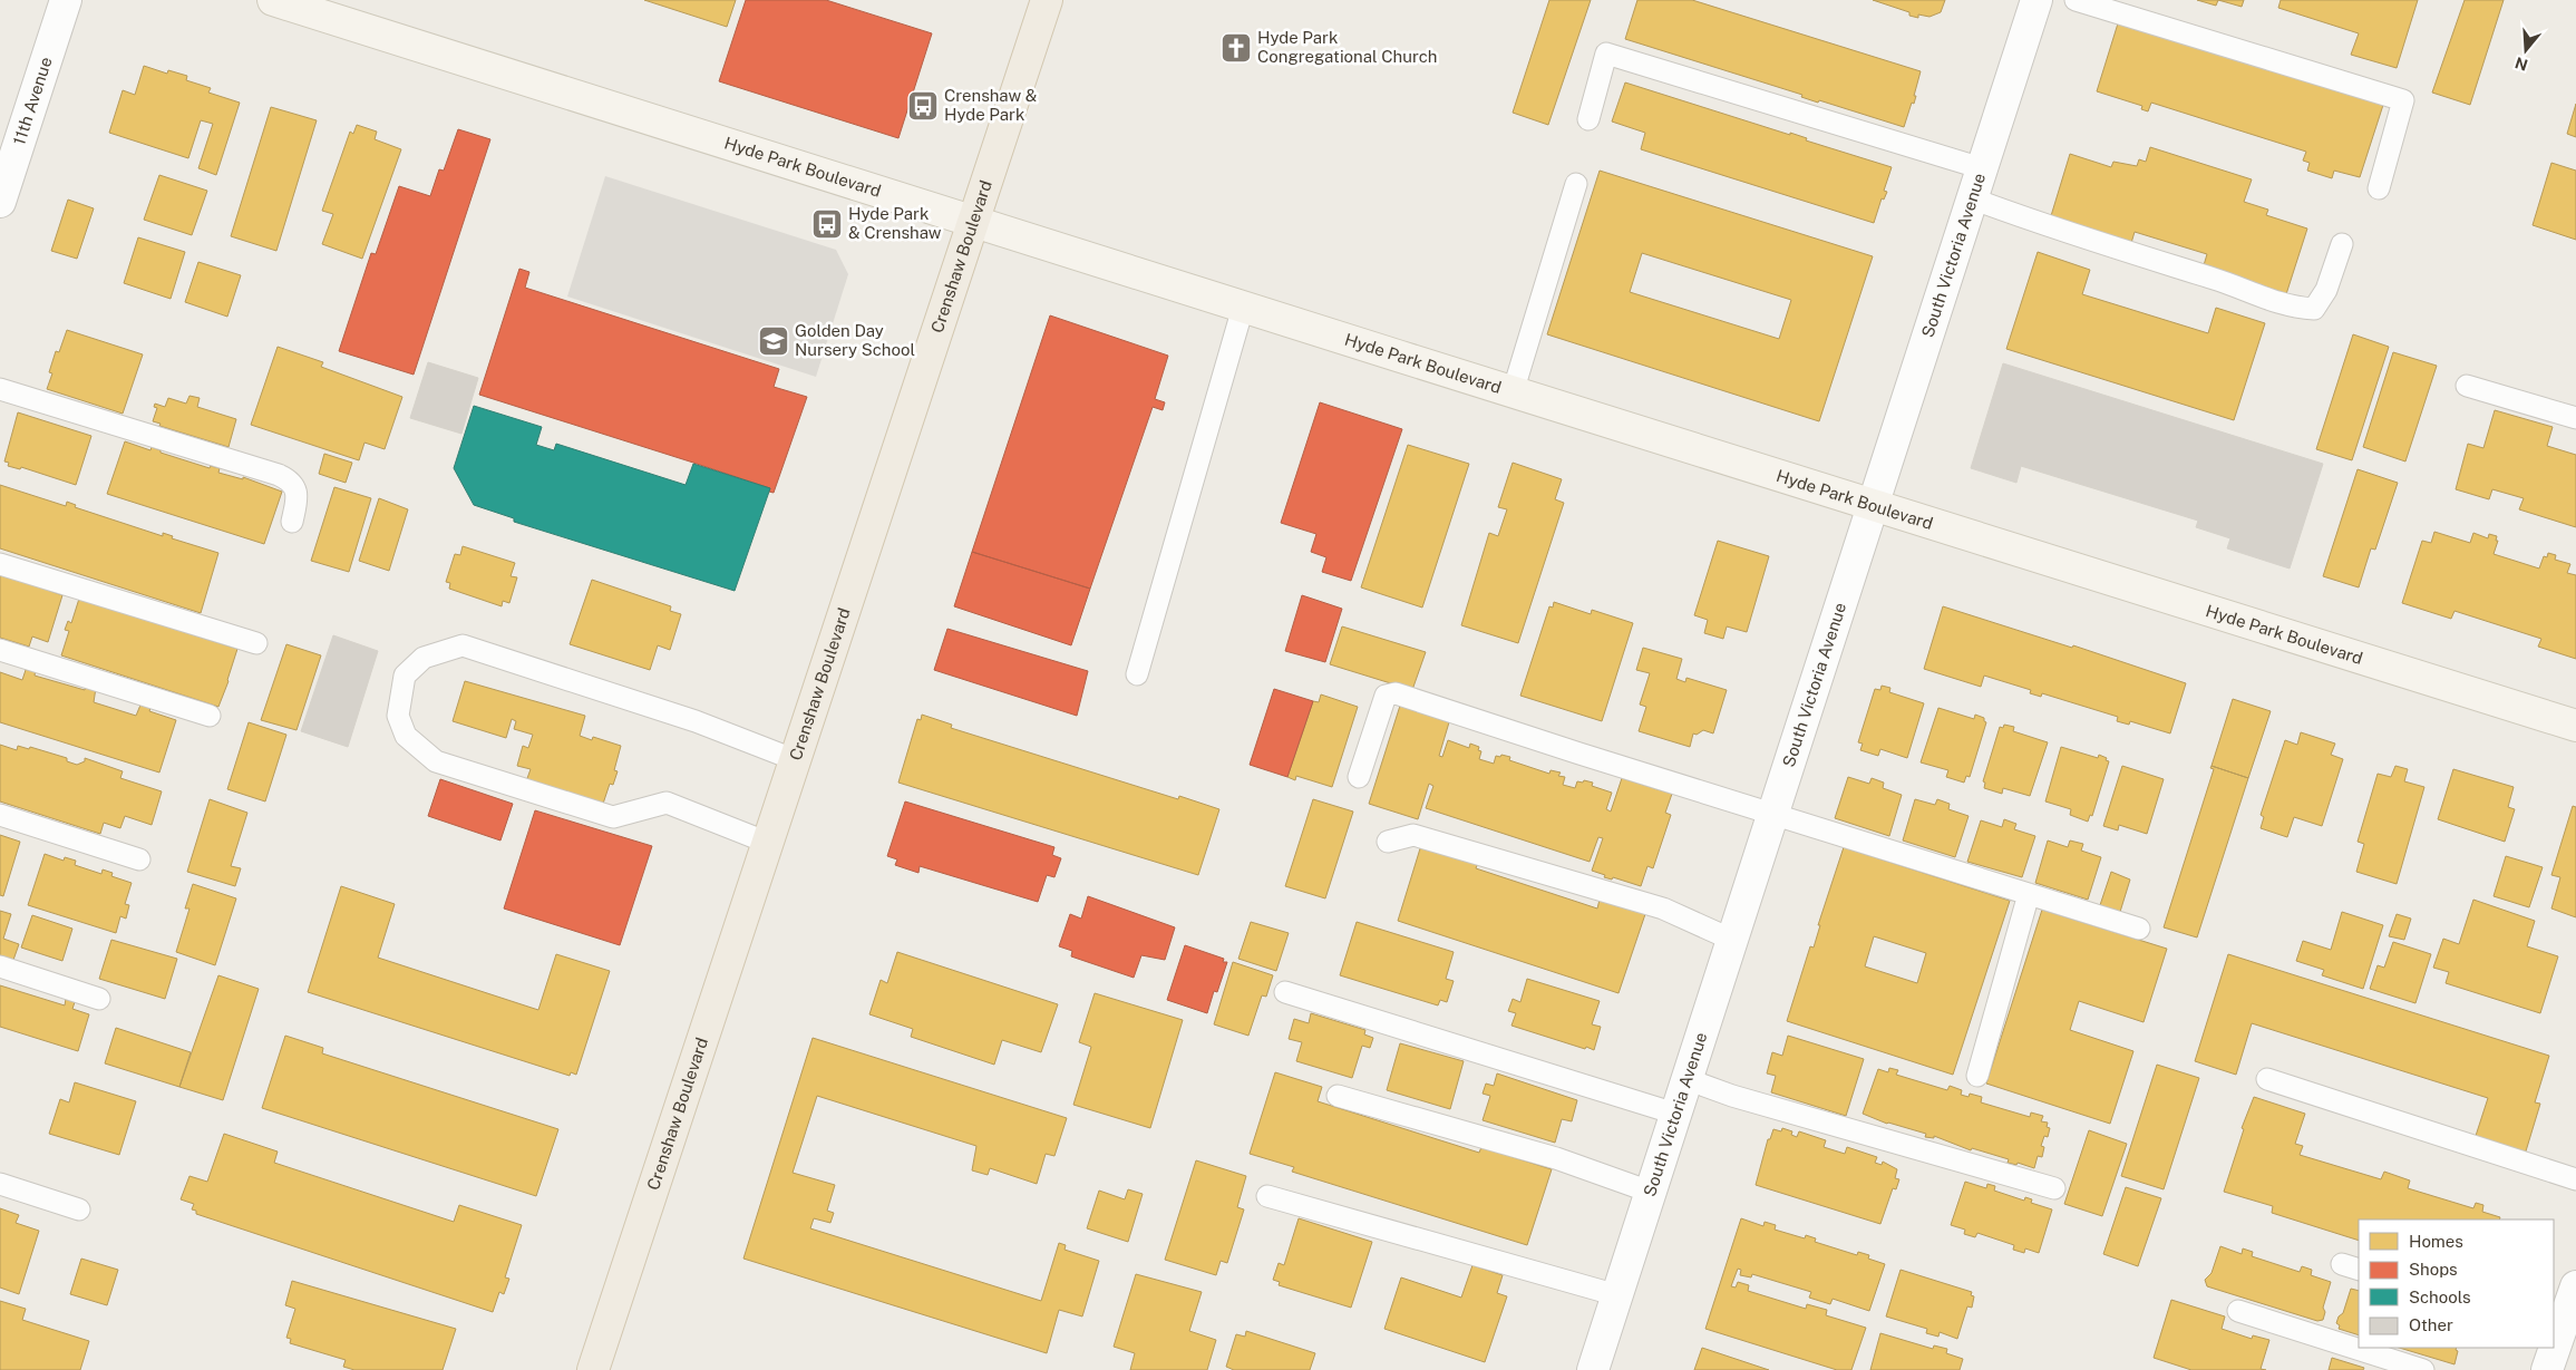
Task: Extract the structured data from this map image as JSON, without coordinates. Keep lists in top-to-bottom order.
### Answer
{
  "streets": {
    "main road": ["Crenshaw Boulevard"],
    "street": ["11th Avenue", "Hyde Park Boulevard", "South Victoria Avenue"]
  },
  "crossings": [
    ["Hyde Park Boulevard", "South Victoria Avenue"],
    ["Hyde Park Boulevard", "Crenshaw Boulevard"]
  ],
  "places": {
    "church": ["Hyde Park Congregational Church"],
    "bus stop": ["Crenshaw & Hyde Park", "Hyde Park & Crenshaw"],
    "school or university": ["Golden Day Nursery School"]
  },
  "legend": [
    "Homes",
    "Shops",
    "Schools",
    "Other"
  ],
  "north": "bottom"
}
